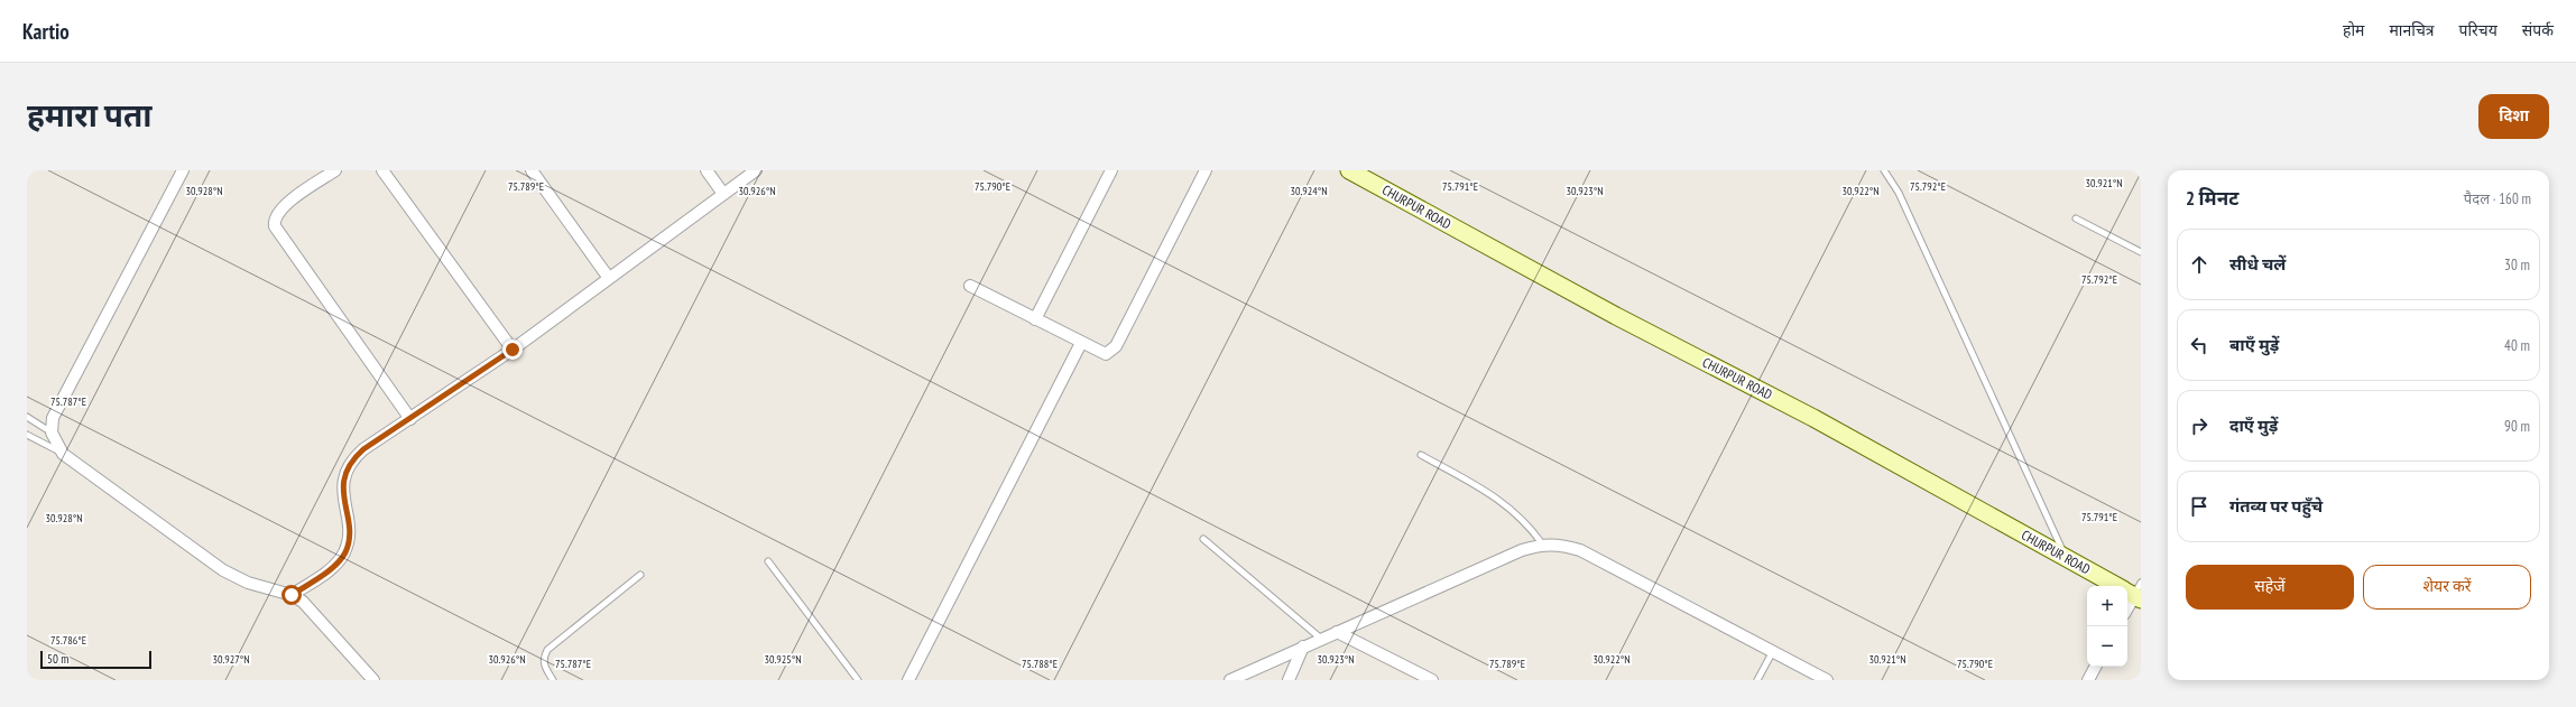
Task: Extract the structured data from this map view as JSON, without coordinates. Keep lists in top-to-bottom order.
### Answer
{
  "streets": {
    "street": ["CHURPUR ROAD"]
  },
  "scale_bar": "50 m",
  "page": {
    "header": "Kartio",
    "nav": [
      "होम",
      "मानचित्र",
      "परिचय",
      "संपर्क"
    ],
    "title": "हमारा पता",
    "buttons": [
      "दिशा",
      ["सहेजें", "शेयर करें"]
    ],
    "heading": ["2 मिनट", "पैदल · 160 m"],
    "list": [
      ["सीधे चलें", "30 m"],
      ["बाएँ मुड़ें", "40 m"],
      ["दाएँ मुड़ें", "90 m"],
      "गंतव्य पर पहुँचे"
    ],
    "map_buttons": ["+", "−"],
    "scale": "50 m"
  },
  "coordinates": [
    "30.921°N",
    "75.792°E",
    "75.791°E",
    "75.789°E",
    "75.790°E",
    "30.928°N",
    "30.926°N",
    "30.924°N",
    "30.923°N",
    "30.922°N",
    "75.787°E",
    "75.786°E",
    "30.927°N",
    "30.925°N",
    "75.788°E"
  ]
}
